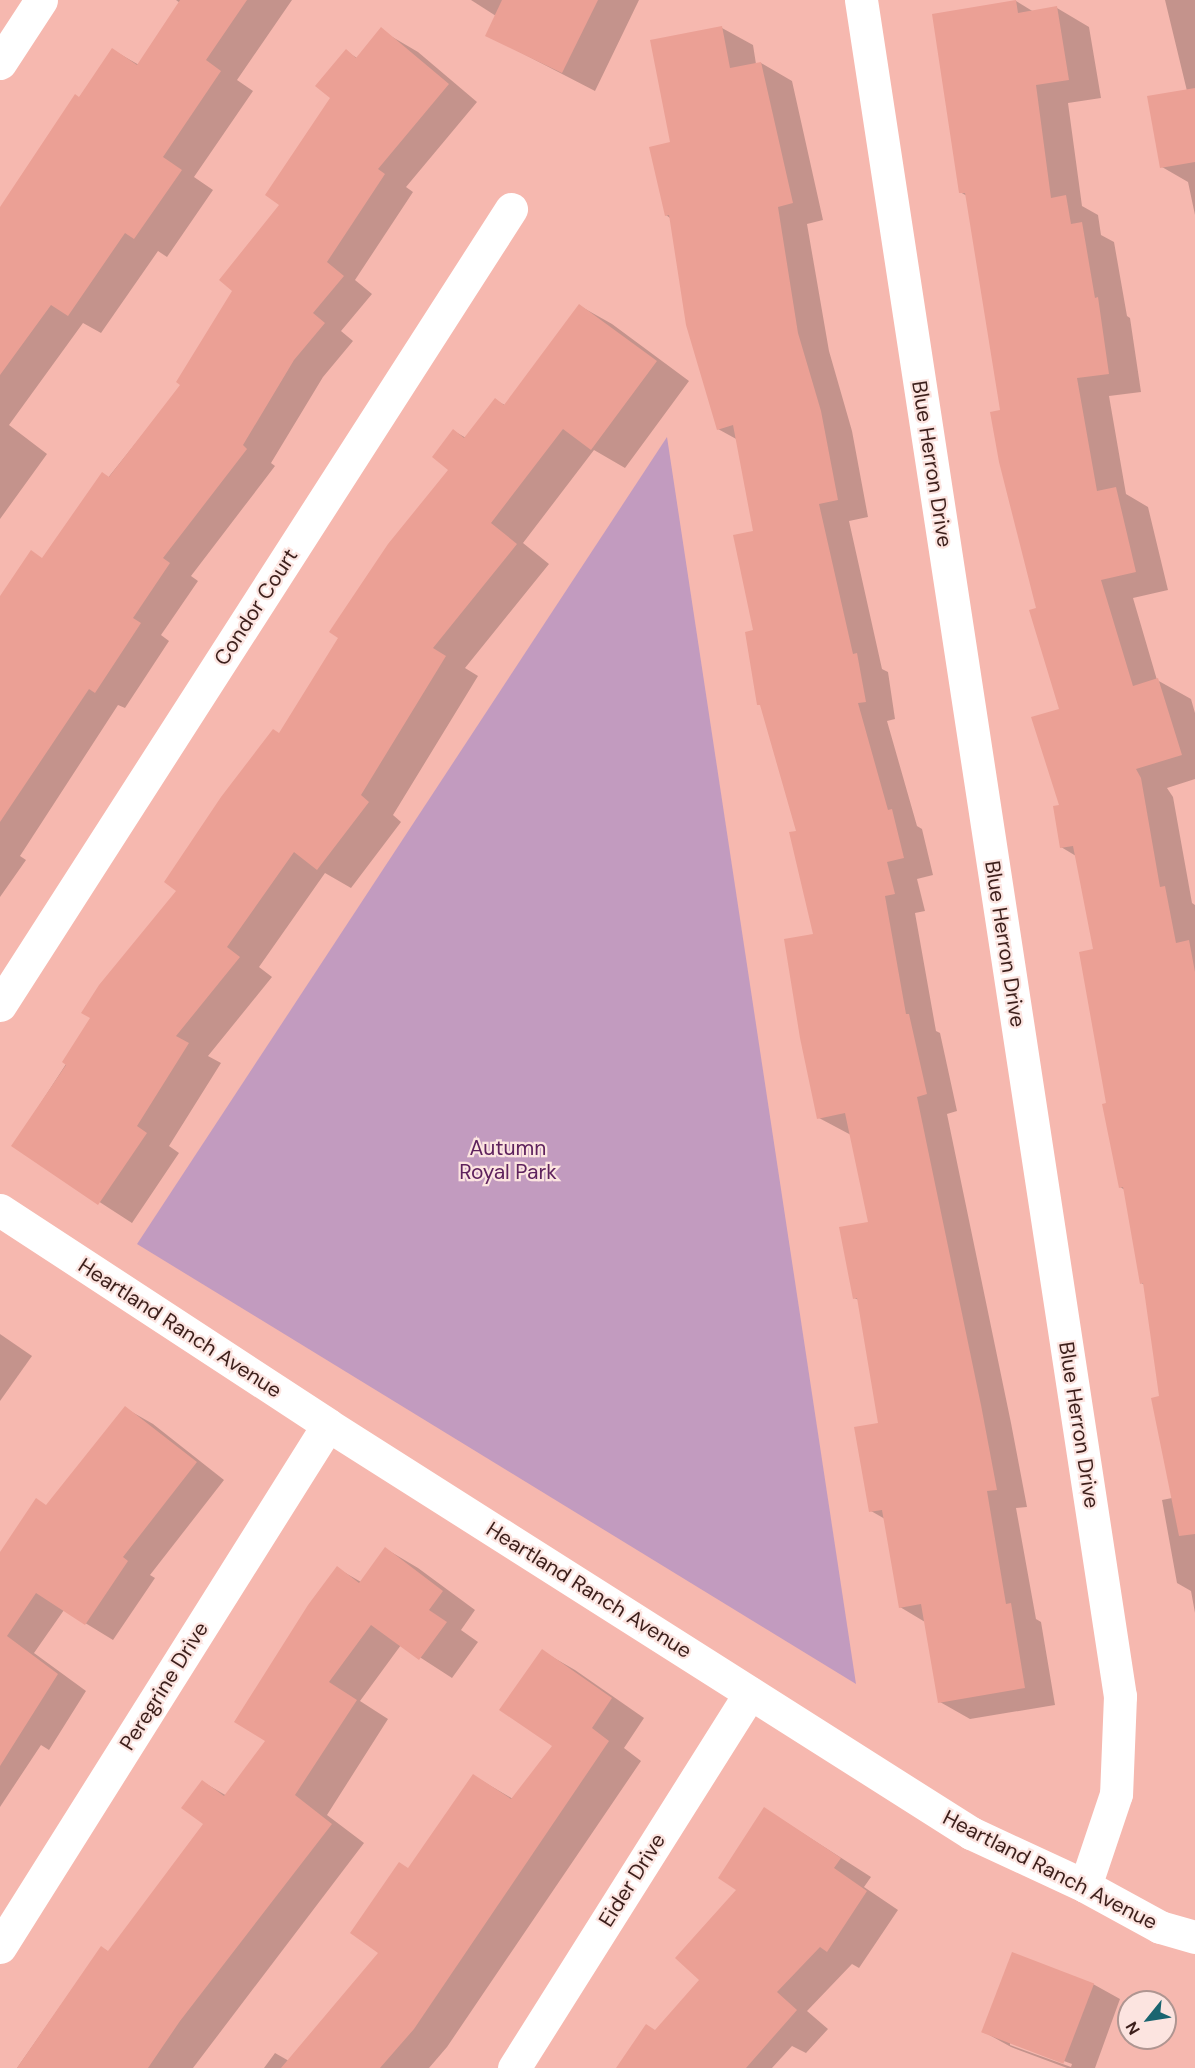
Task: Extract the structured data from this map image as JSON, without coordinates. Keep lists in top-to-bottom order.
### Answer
{
  "streets": {
    "street": [
      "Blue Herron Drive",
      "Condor Court",
      "Heartland Ranch Avenue",
      "Peregrine Drive",
      "Eider Drive"
    ]
  },
  "crossings": [
    ["Blue Herron Drive", "Heartland Ranch Avenue"],
    ["Heartland Ranch Avenue", "Peregrine Drive"],
    ["Heartland Ranch Avenue", "Eider Drive"]
  ],
  "parks": ["Autumn Royal Park"],
  "north": "bottom left"
}
